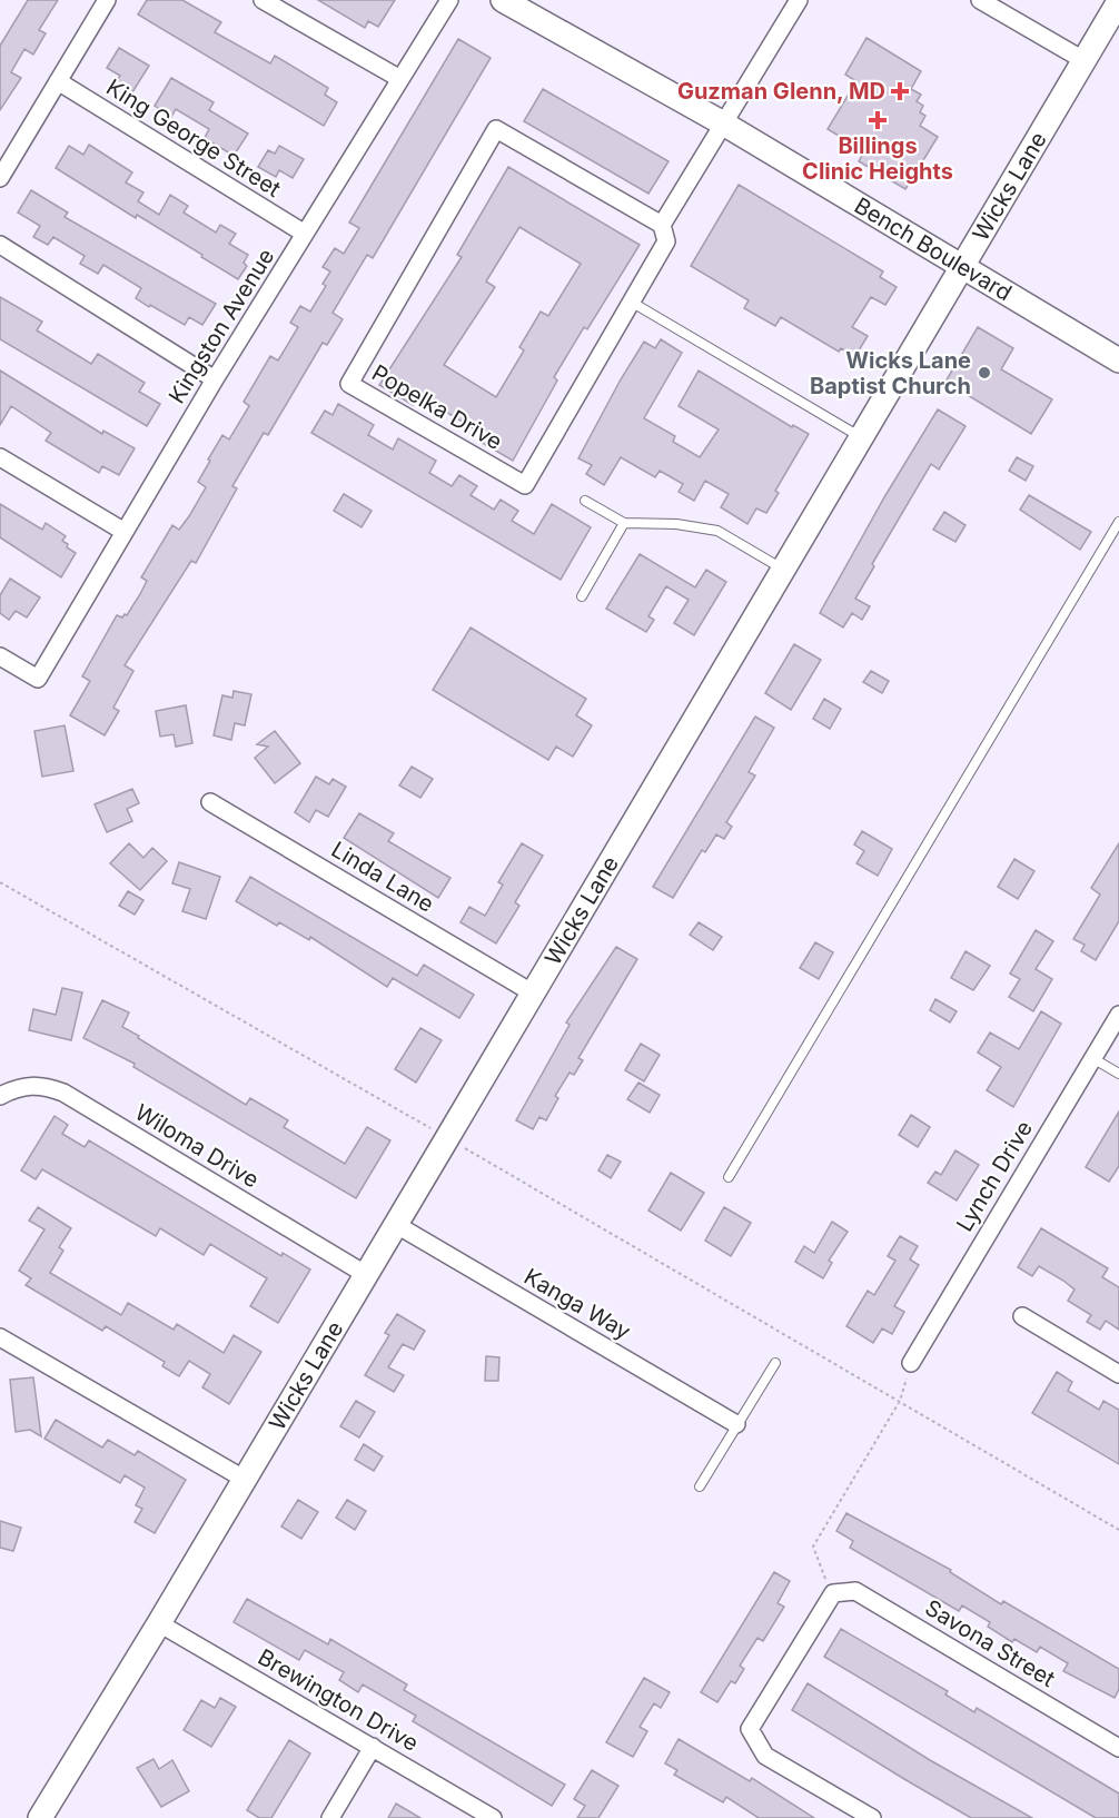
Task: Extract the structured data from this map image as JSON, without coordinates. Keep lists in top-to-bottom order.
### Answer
{
  "streets": {
    "street": [
      "King George Street",
      "Wicks Lane",
      "Bench Boulevard",
      "Kingston Avenue",
      "Popelka Drive",
      "Linda Lane",
      "Wiloma Drive",
      "Lynch Drive",
      "Kanga Way",
      "Savona Street",
      "Brewington Drive"
    ]
  },
  "crossings": [
    ["King George Street", "Kingston Avenue"],
    ["Wicks Lane", "Bench Boulevard"],
    ["Wicks Lane", "Linda Lane"],
    ["Wicks Lane", "Wiloma Drive"],
    ["Wicks Lane", "Kanga Way"],
    ["Wicks Lane", "Brewington Drive"],
    ["Bench Boulevard", "Popelka Drive"]
  ],
  "places": {
    "health": ["Guzman Glenn, MD", "Billings Clinic Heights"],
    "other": ["Wicks Lane Baptist Church"]
  }
}
